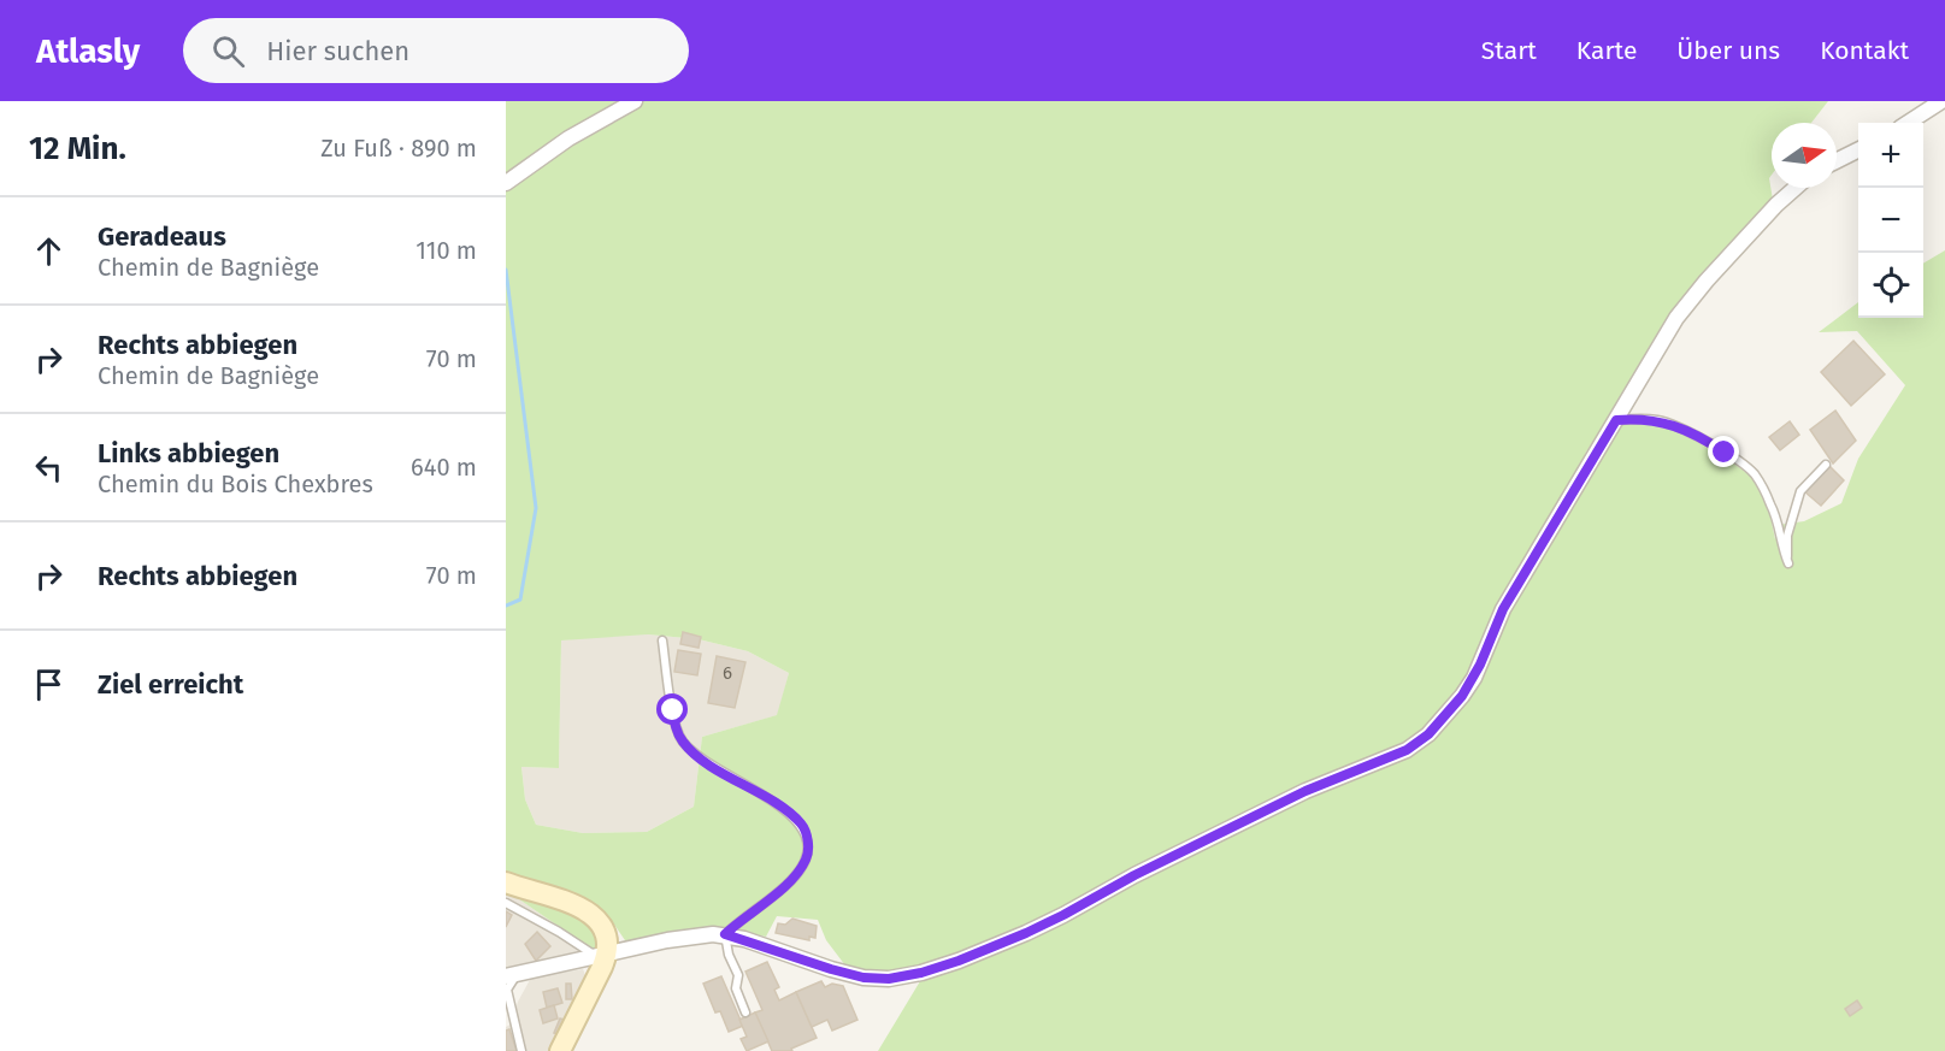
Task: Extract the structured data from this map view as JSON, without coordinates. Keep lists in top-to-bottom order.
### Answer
{
  "house_numbers": ["6"],
  "north": "right",
  "page": {
    "header": "Atlasly",
    "search": "Hier suchen",
    "nav": [
      "Start",
      "Karte",
      "Über uns",
      "Kontakt"
    ],
    "heading": ["12 Min.", "Zu Fuß · 890 m"],
    "map_buttons": ["+", "−"],
    "list": [
      ["Geradeaus", "Chemin de Bagniège", "110 m"],
      ["Rechts abbiegen", "Chemin de Bagniège", "70 m"],
      ["Links abbiegen", "Chemin du Bois Chexbres", "640 m"],
      ["Rechts abbiegen", "70 m"],
      "Ziel erreicht"
    ]
  }
}
